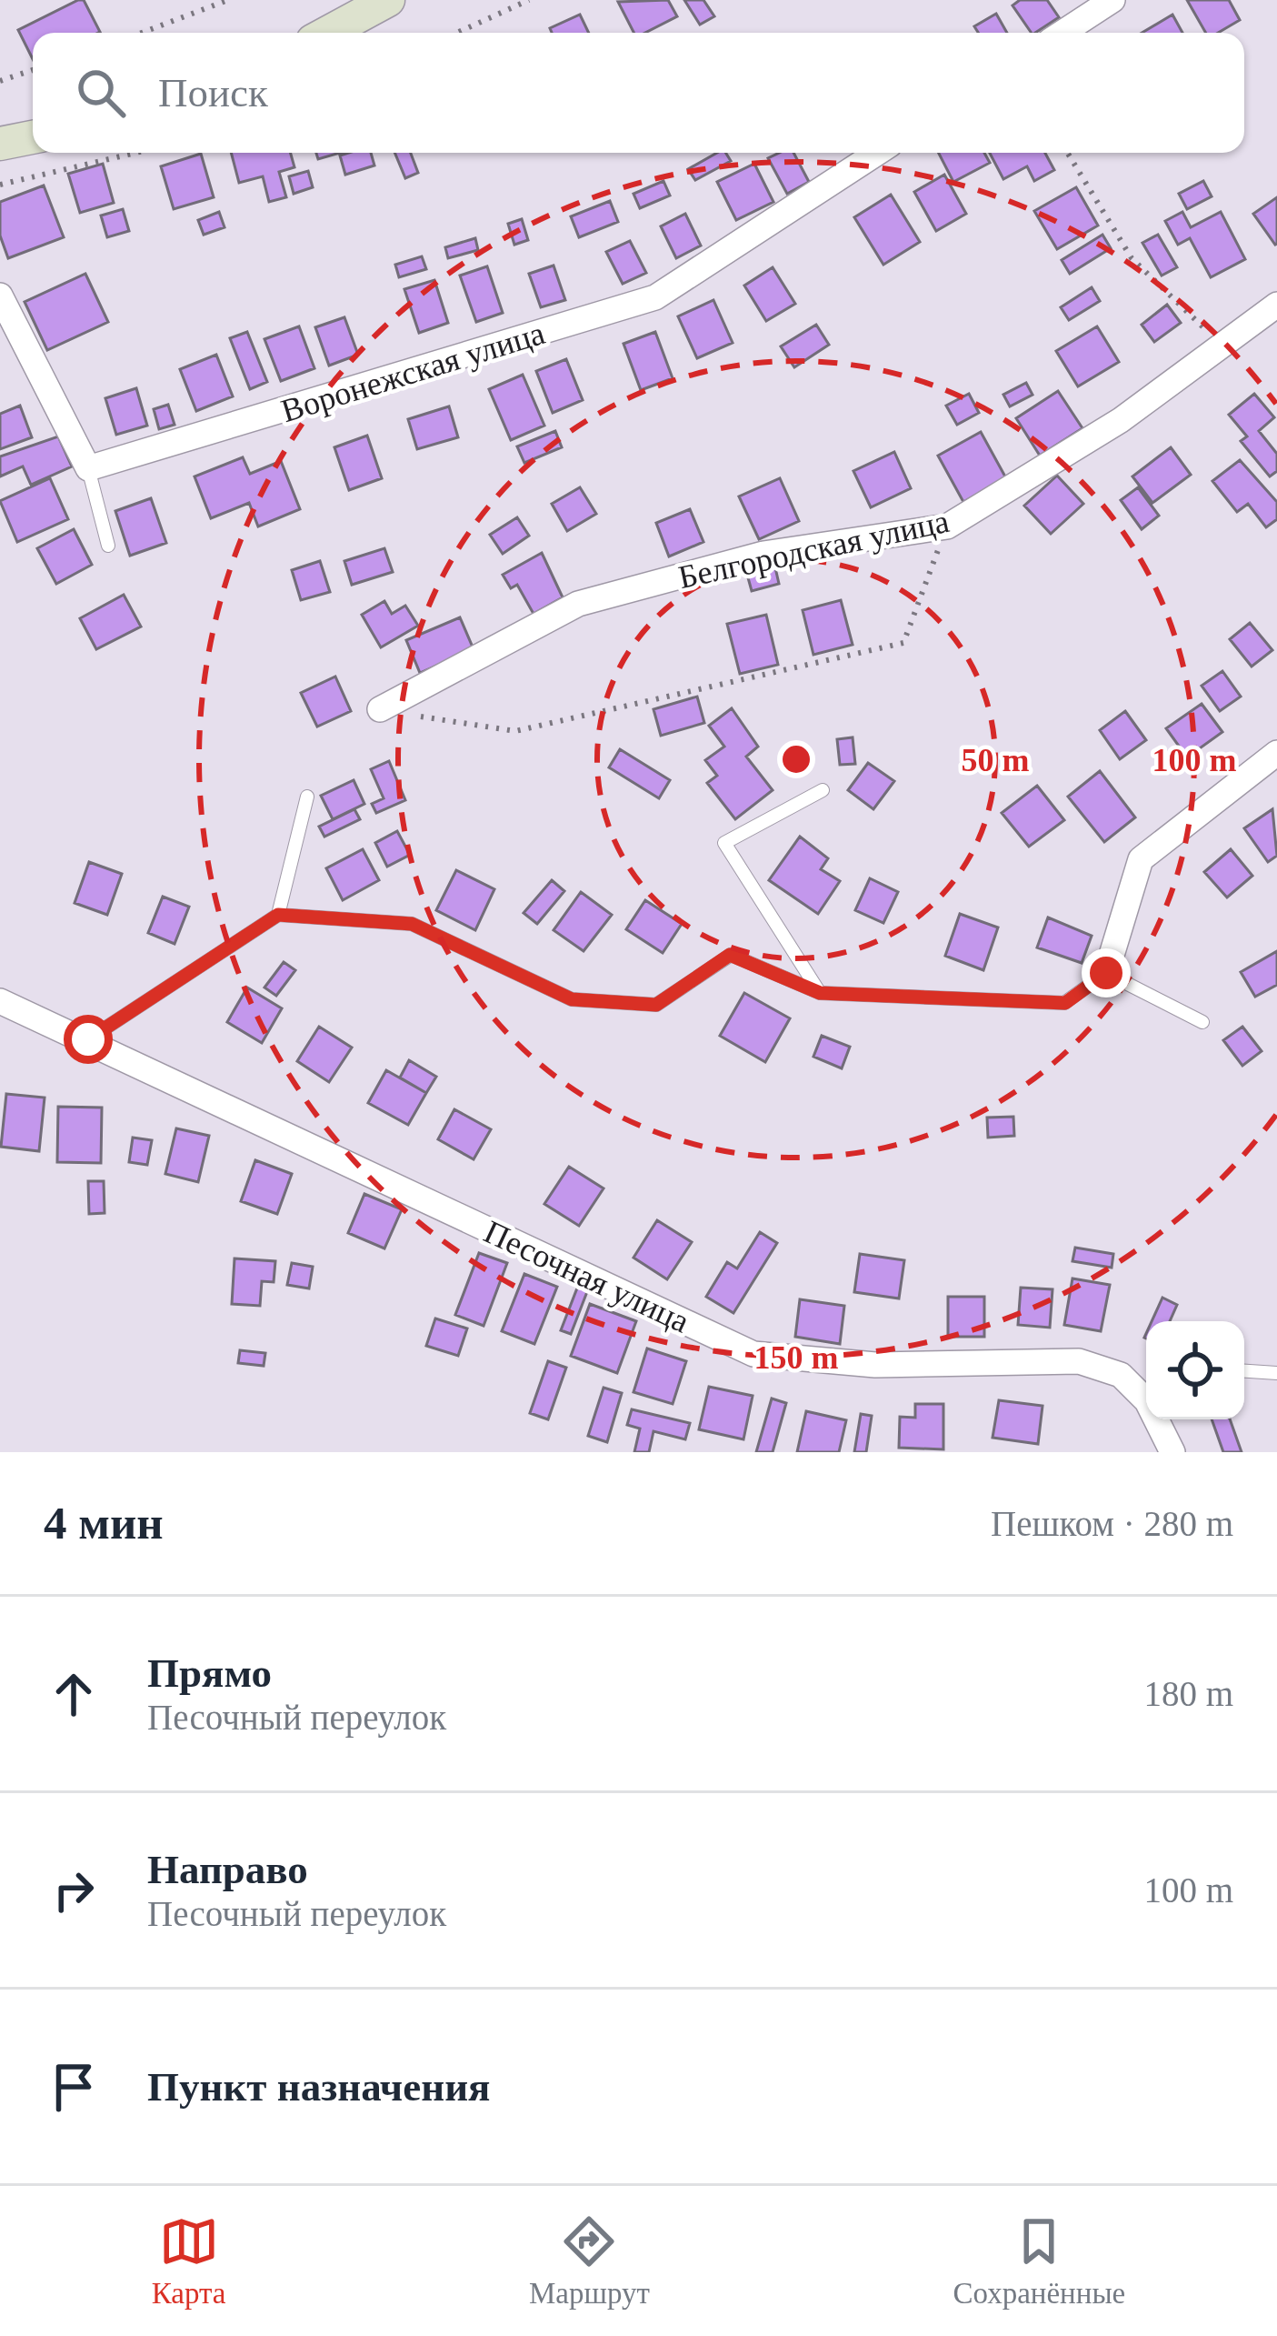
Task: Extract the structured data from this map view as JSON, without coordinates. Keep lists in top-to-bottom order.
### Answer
{
  "streets": {
    "street": ["Воронежская улица", "Белгородская улица", "Песочная улица"]
  },
  "page": {
    "search": "Поиск",
    "heading": ["4 мин", "Пешком · 280 m"],
    "list": [
      ["Прямо", "Песочный переулок", "180 m"],
      ["Направо", "Песочный переулок", "100 m"],
      "Пункт назначения"
    ],
    "nav": ["Карта", "Маршрут", "Сохранённые"]
  },
  "rings": ["50 m", "100 m", "150 m"]
}
